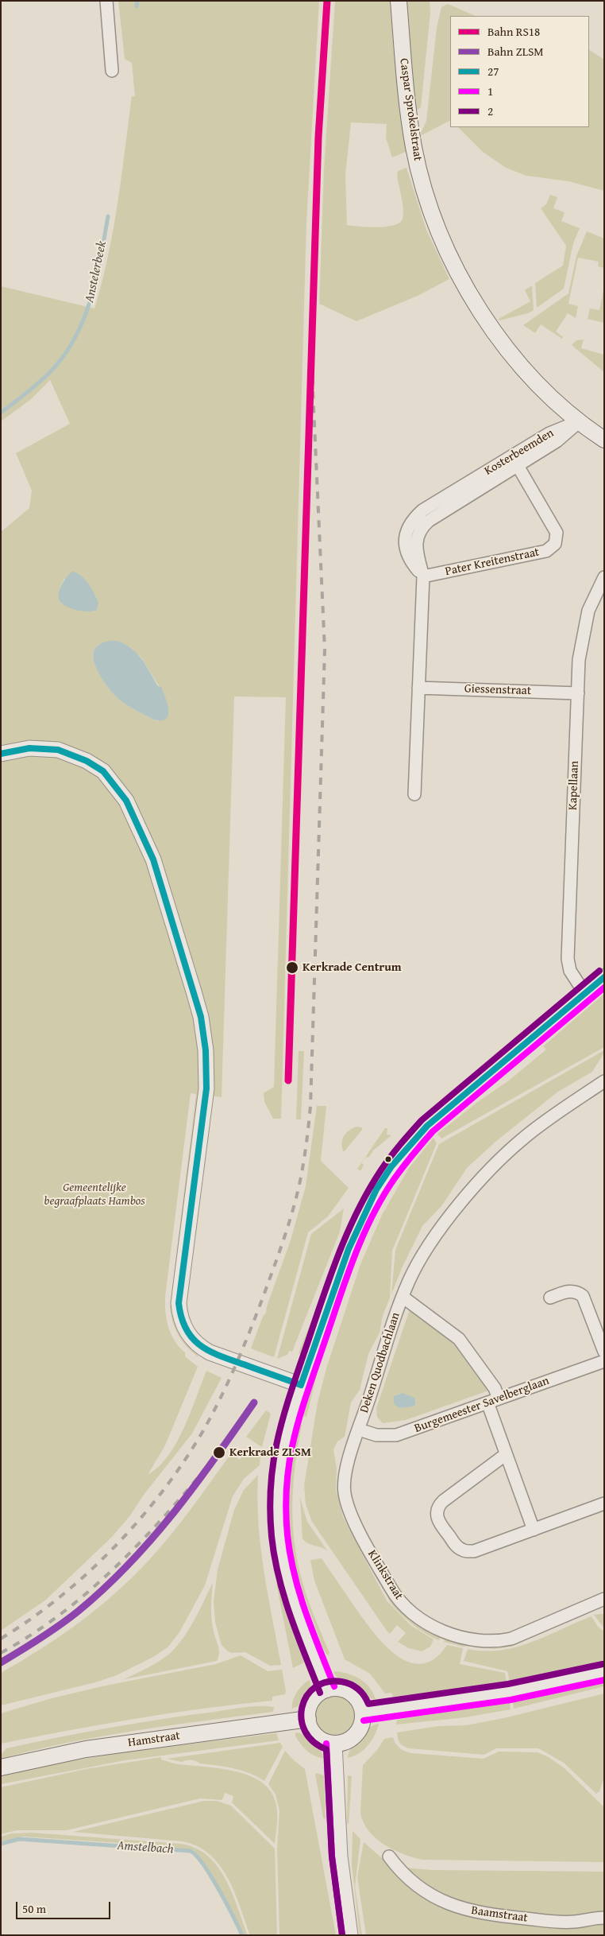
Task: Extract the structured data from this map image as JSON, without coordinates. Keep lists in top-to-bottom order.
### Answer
{
  "streets": {
    "main road": ["Caspar Sprokelstraat", "Hamstraat"],
    "street": [
      "Kosterbeemden",
      "Pater Kreitenstraat",
      "Giessenstraat",
      "Kapellaan",
      "Deken Quodbachlaan",
      "Burgemeester Savelberglaan",
      "Klinkstraat",
      "Baamstraat"
    ]
  },
  "crossings": [
    ["Caspar Sprokelstraat", "Kosterbeemden"],
    ["Kosterbeemden", "Pater Kreitenstraat"],
    ["Kosterbeemden", "Giessenstraat"],
    ["Giessenstraat", "Kapellaan"],
    ["Deken Quodbachlaan", "Burgemeester Savelberglaan"],
    ["Deken Quodbachlaan", "Klinkstraat"],
    ["Burgemeester Savelberglaan", "Klinkstraat"]
  ],
  "water": ["Anstelerbeek", "Amstelbach"],
  "parks": ["Gemeentelijke begraafplaats Hambos"],
  "places": ["Kerkrade Centrum", "Kerkrade ZLSM"],
  "lines": [
    "rail line RS18",
    "transit line 27",
    "transit line 2",
    "transit line 1",
    "rail line ZLSM"
  ],
  "legend": [
    "Bahn RS18",
    "Bahn ZLSM",
    "27",
    "1",
    "2"
  ],
  "scale_bar": "50 m"
}
